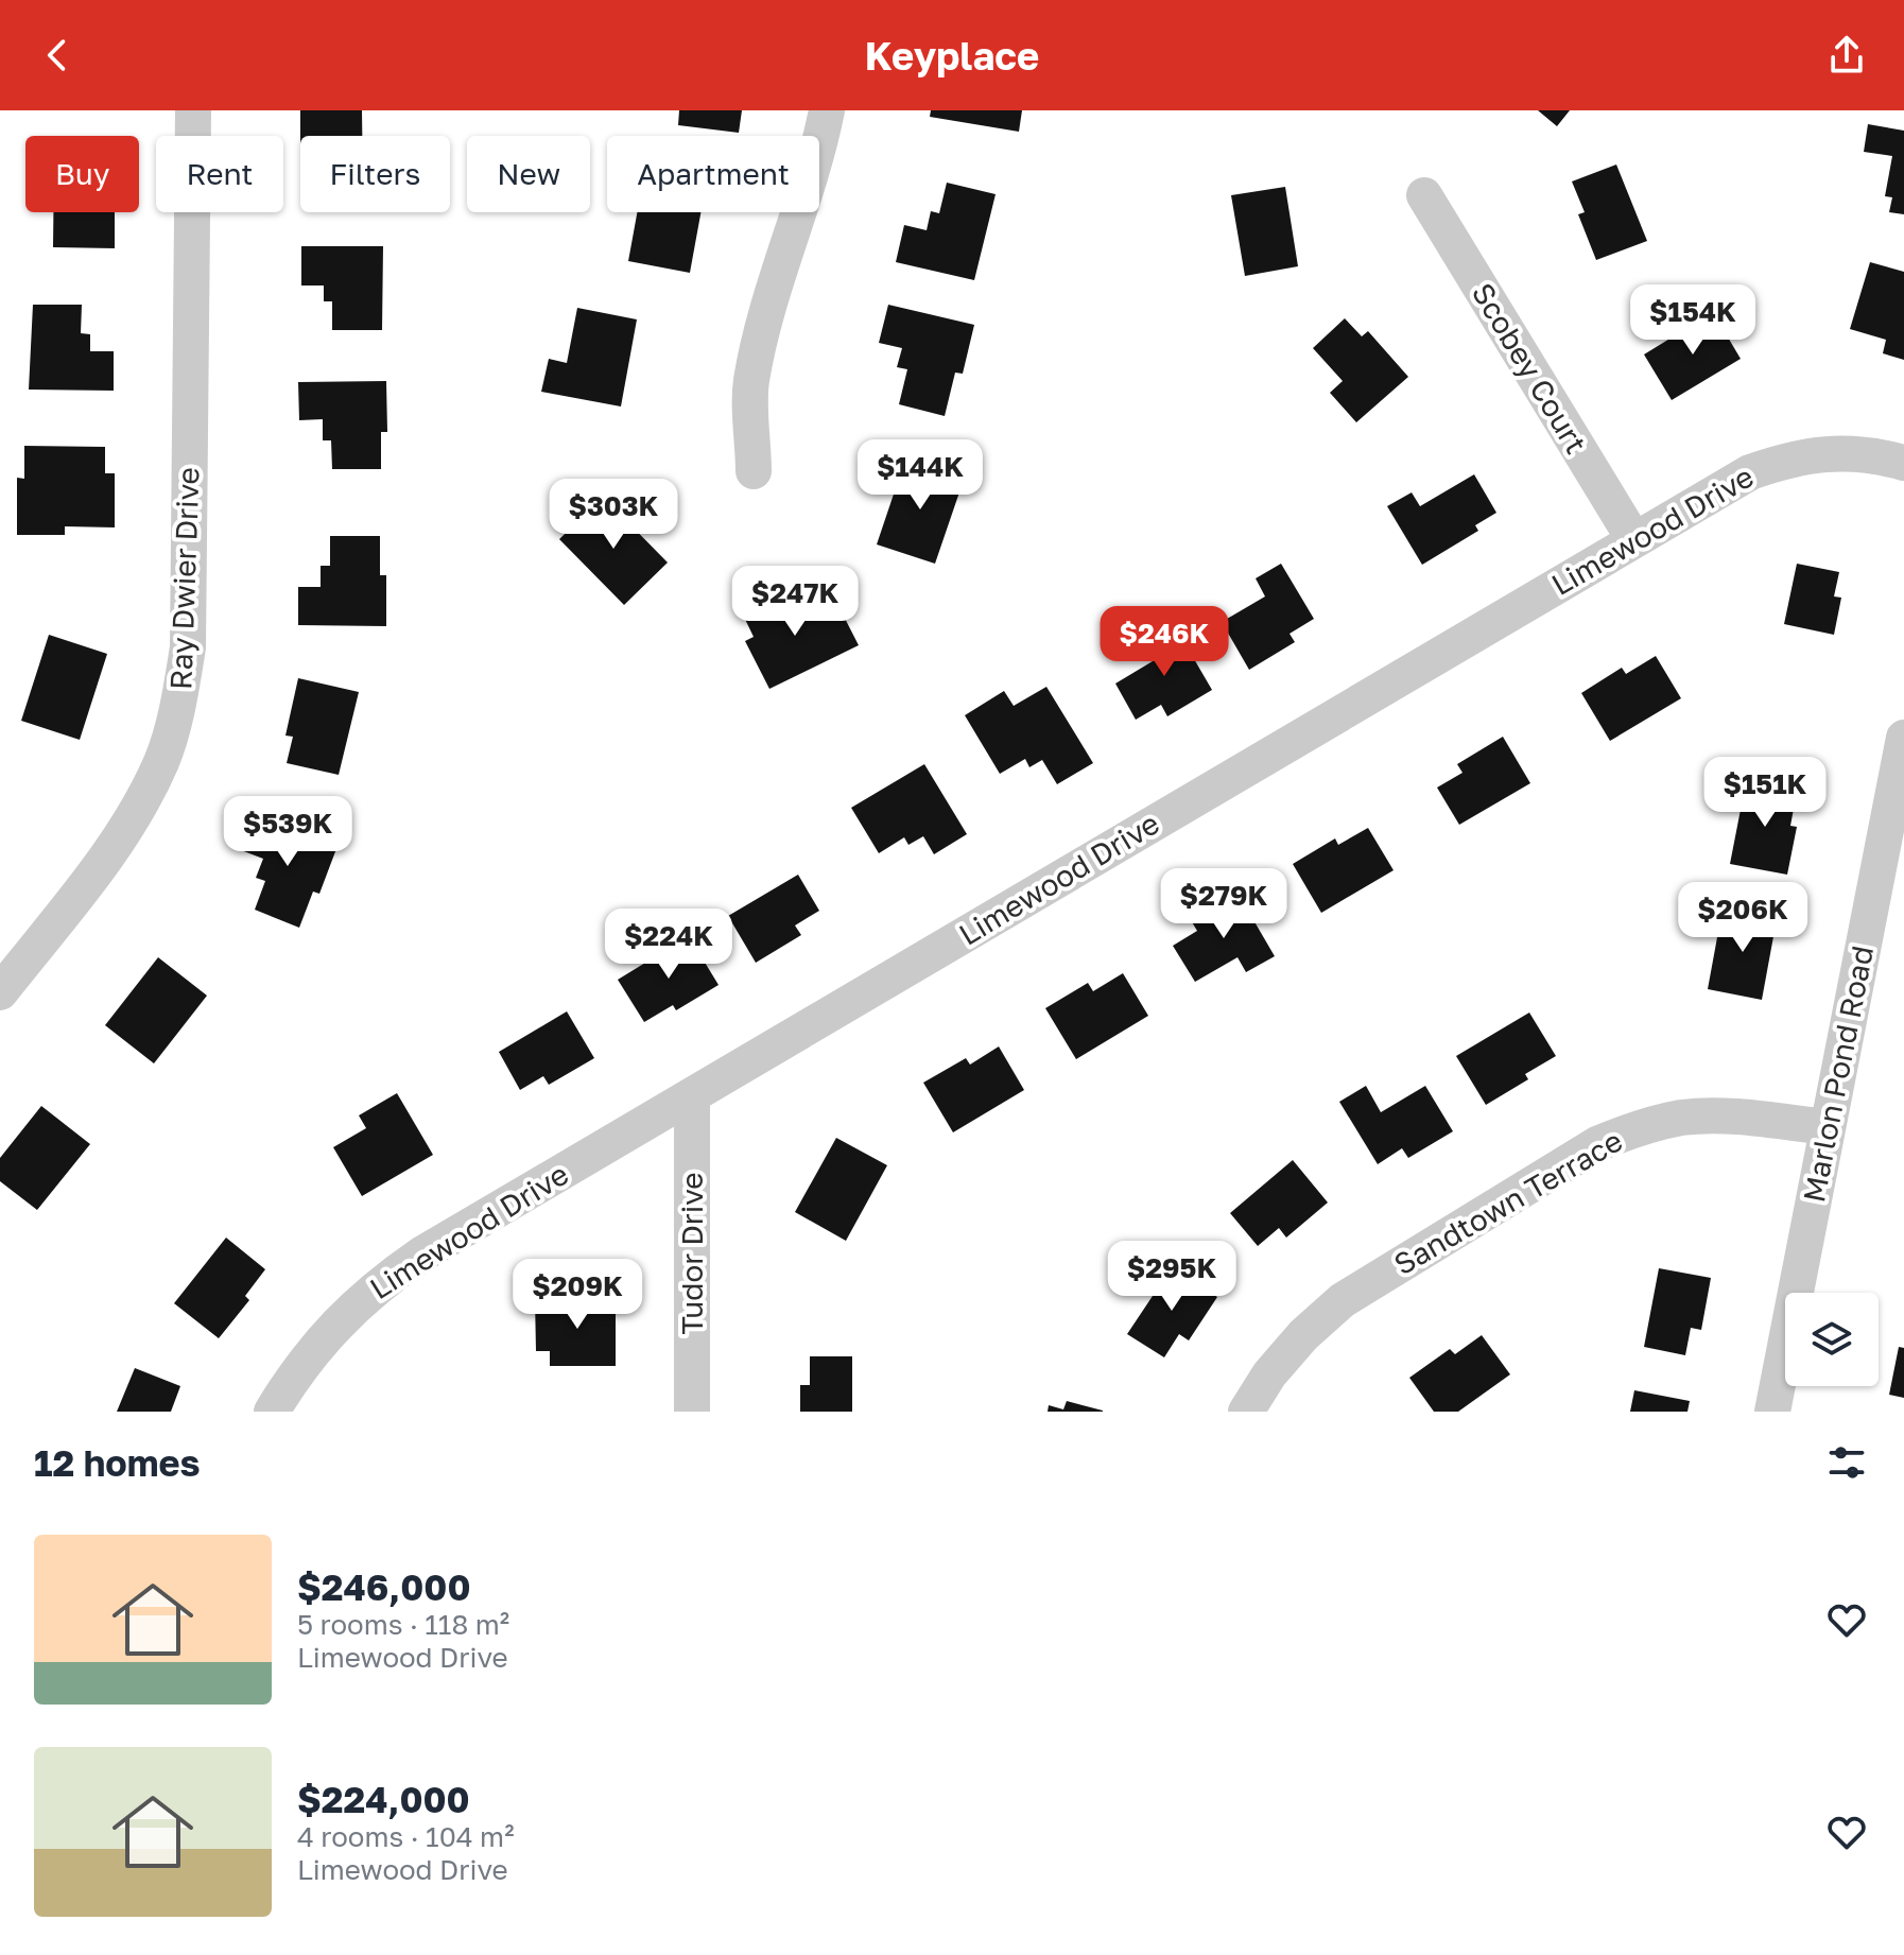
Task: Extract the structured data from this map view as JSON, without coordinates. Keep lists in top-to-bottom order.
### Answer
{
  "streets": {
    "street": [
      "Scobey Court",
      "Limewood Drive",
      "Ray Dwier Drive",
      "Marlon Pond Road",
      "Sandtown Terrace",
      "Tudor Drive"
    ]
  },
  "crossings": [
    ["Scobey Court", "Limewood Drive"],
    ["Limewood Drive", "Tudor Drive"],
    ["Marlon Pond Road", "Sandtown Terrace"]
  ],
  "page": {
    "header": "Keyplace",
    "chip": [
      "Buy",
      "Rent",
      "Filters",
      "New",
      "Apartment"
    ],
    "price": [
      "$154K",
      "$144K",
      "$303K",
      "$247K",
      "$246K",
      "$151K",
      "$539K",
      "$279K",
      "$206K",
      "$224K",
      "$295K",
      "$209K"
    ],
    "heading": "12 homes",
    "list": [
      {
        "name": "$246,000",
        "note": "5 rooms · 118 m² · Limewood Drive"
      },
      {
        "name": "$224,000",
        "note": "4 rooms · 104 m² · Limewood Drive"
      }
    ]
  }
}
